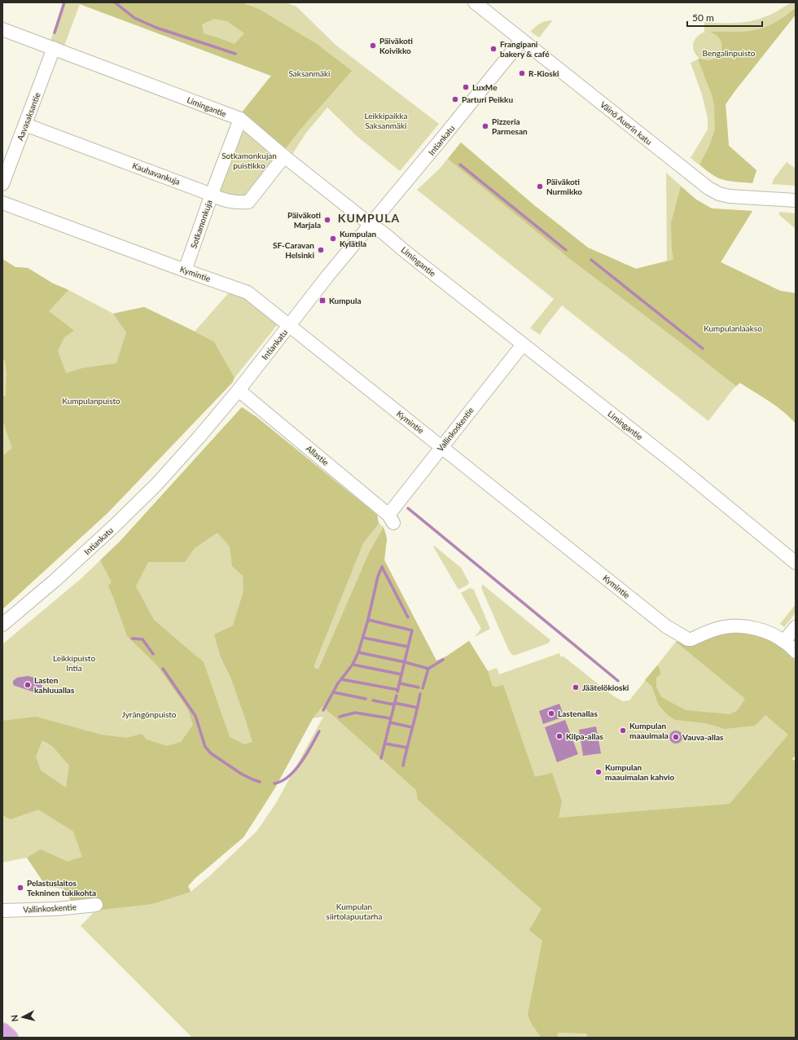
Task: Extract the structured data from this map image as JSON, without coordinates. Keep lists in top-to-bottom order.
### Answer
{
  "streets": {
    "street": [
      "Limingantie",
      "Aavasaksantie",
      "Väinö Auerin katu",
      "Intiankatu",
      "Kauhavankuja",
      "Sotkamonkuja",
      "Kymintie",
      "Vallinkoskentie",
      "Allastie"
    ]
  },
  "crossings": [
    ["Limingantie", "Aavasaksantie"],
    ["Limingantie", "Intiankatu"],
    ["Limingantie", "Sotkamonkuja"],
    ["Limingantie", "Vallinkoskentie"],
    ["Aavasaksantie", "Kauhavankuja"],
    ["Väinö Auerin katu", "Intiankatu"],
    ["Intiankatu", "Kymintie"],
    ["Intiankatu", "Allastie"],
    ["Kauhavankuja", "Sotkamonkuja"],
    ["Sotkamonkuja", "Kymintie"],
    ["Kymintie", "Vallinkoskentie"],
    ["Vallinkoskentie", "Allastie"]
  ],
  "districts": ["KUMPULA"],
  "parks": [
    "Bengalinpuisto",
    "Saksanmäki",
    "Leikkipaikka Saksanmäki",
    "Sotkamonkujan puistikko",
    "Kumpulanlaakso",
    "Kumpulanpuisto",
    "Leikkipuisto Intia",
    "Jyrängönpuisto",
    "Kumpulan siirtolapuutarha"
  ],
  "places": {
    "other": [
      "Päiväkoti Koivikko",
      "Frangipani bakery & café",
      "R-Kioski",
      "LuxMe",
      "Parturi Peikku",
      "Pizzeria Parmesan",
      "Päiväkoti Nurmikko",
      "Päiväkoti Marjala",
      "Kumpulan Kylätila",
      "SF-Caravan Helsinki",
      "Lasten kahluuallas",
      "Jäätelökioski",
      "Lastenallas",
      "Kumpulan maauimala",
      "Kilpa-allas",
      "Vauva-allas",
      "Kumpulan maauimalan kahvio",
      "Pelastuslaitos Tekninen tukikohta"
    ],
    "transit": ["Kumpula"]
  },
  "scale_bar": "50 m",
  "north": "left"
}
